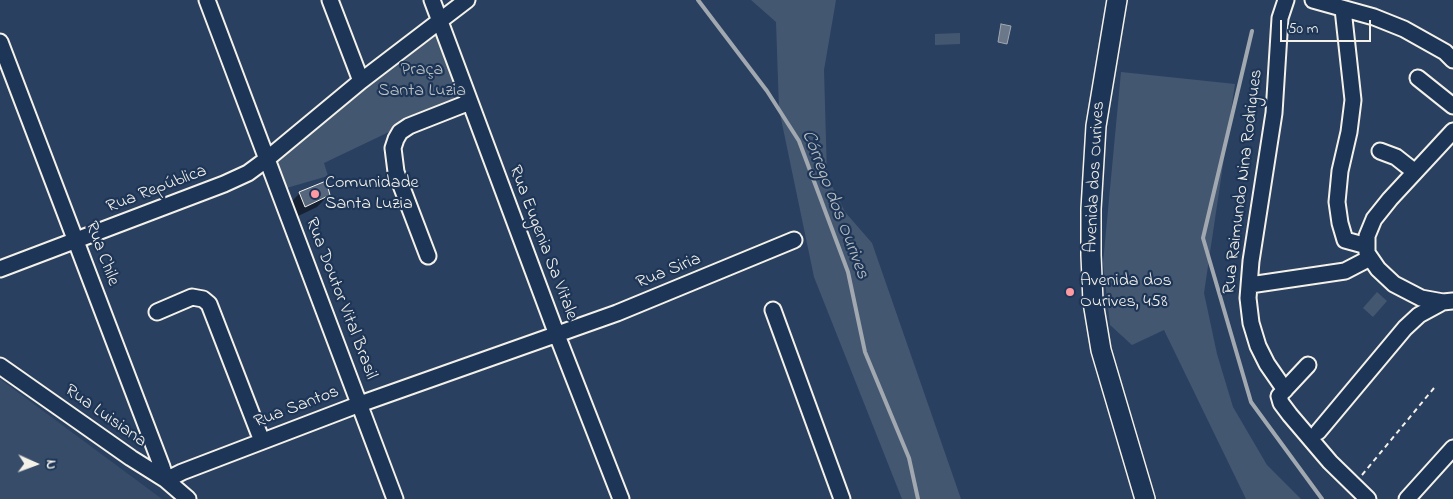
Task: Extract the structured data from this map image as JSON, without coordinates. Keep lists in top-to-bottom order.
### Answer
{
  "streets": {
    "main road": ["Avenida dos Ourives"],
    "street": [
      "Rua Raimundo Nina Rodrigues",
      "Rua República",
      "Rua Eugenia Sa Vitale",
      "Rua Chile",
      "Rua Siria",
      "Rua Doutor Vital Brasil",
      "Rua Santos",
      "Rua Luisiana"
    ]
  },
  "crossings": [
    ["Rua República", "Rua Eugenia Sa Vitale"],
    ["Rua República", "Rua Chile"],
    ["Rua República", "Rua Doutor Vital Brasil"],
    ["Rua Eugenia Sa Vitale", "Rua Siria"],
    ["Rua Eugenia Sa Vitale", "Rua Santos"],
    ["Rua Chile", "Rua Santos"],
    ["Rua Chile", "Rua Luisiana"],
    ["Rua Siria", "Rua Santos"],
    ["Rua Doutor Vital Brasil", "Rua Santos"],
    ["Rua Santos", "Rua Luisiana"]
  ],
  "water": ["Córrego dos Ourives"],
  "parks": ["Praça Santa Luzia"],
  "places": ["Comunidade Santa Luzia", "Avenida dos Ourives, 458"],
  "scale_bar": "50 m",
  "north": "right"
}
